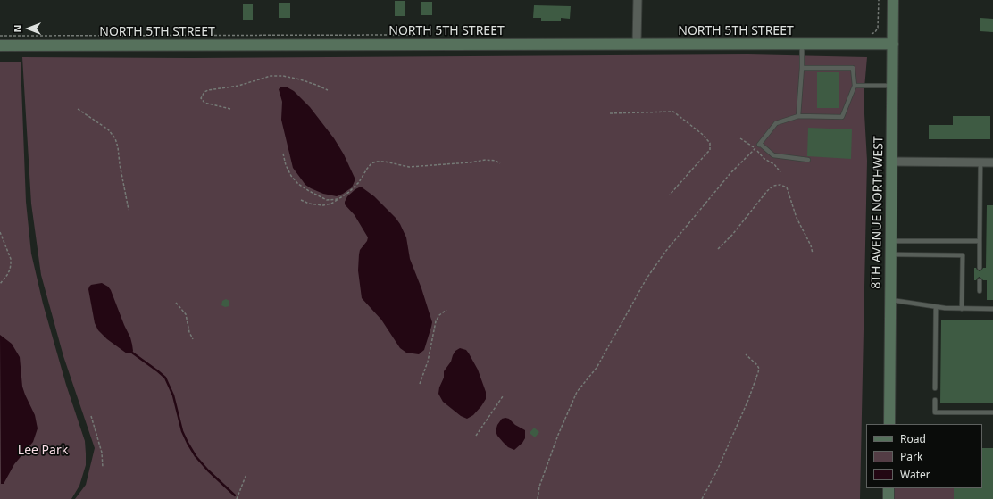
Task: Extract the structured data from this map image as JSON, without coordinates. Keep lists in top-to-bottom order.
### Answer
{
  "streets": {
    "street": ["NORTH 5TH STREET", "8TH AVENUE NORTHWEST"]
  },
  "crossings": [
    ["NORTH 5TH STREET", "8TH AVENUE NORTHWEST"]
  ],
  "parks": ["Lee Park"],
  "legend": ["Road", "Park", "Water"],
  "north": "left"
}
